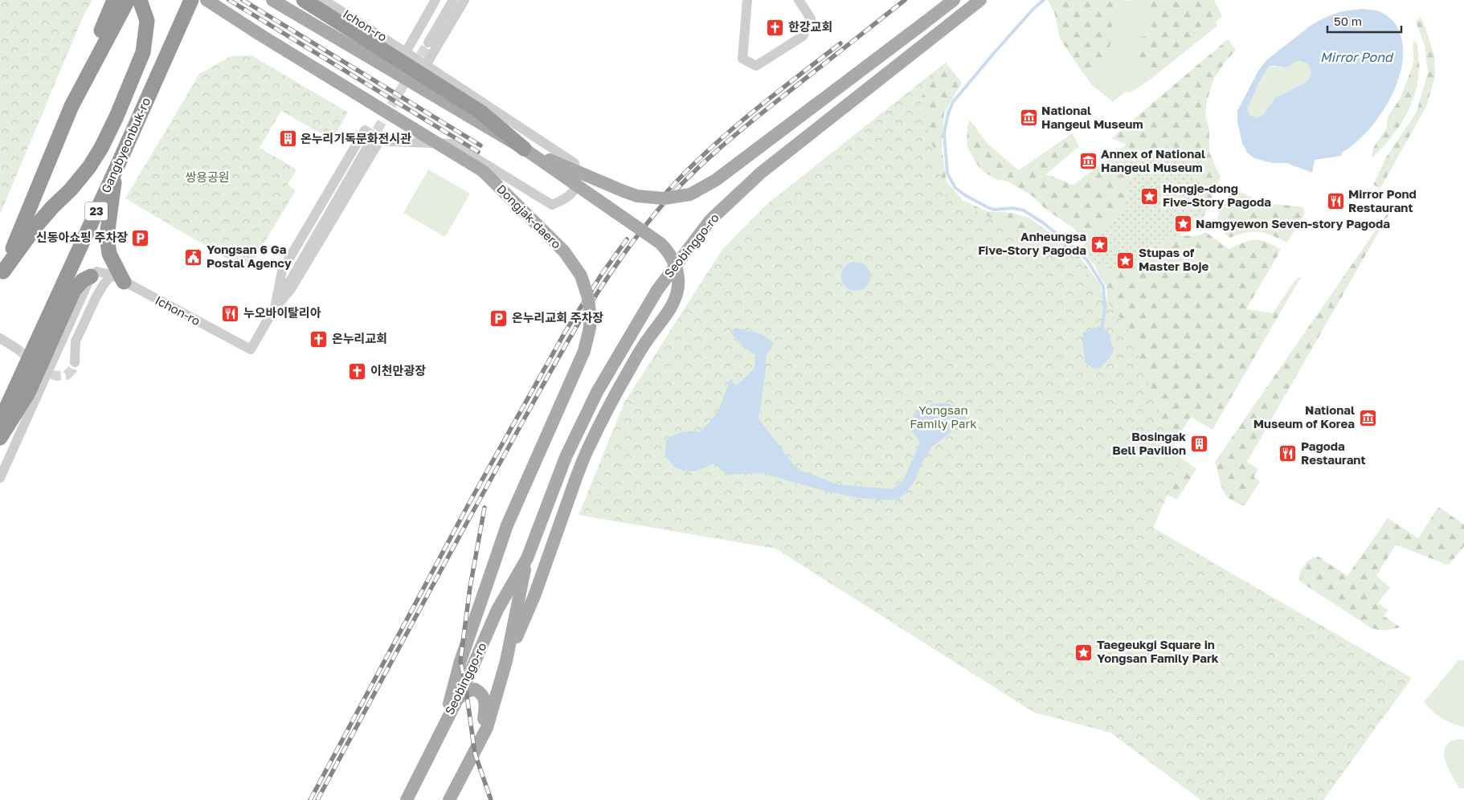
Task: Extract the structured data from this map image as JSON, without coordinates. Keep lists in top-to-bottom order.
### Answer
{
  "streets": {
    "highway": ["Gangbyeonbuk-ro", "23"],
    "main road": ["Dongjak-daero", "Seobinggo-ro"],
    "street": ["Ichon-ro"]
  },
  "crossings": [
    ["Dongjak-daero", "Seobinggo-ro"]
  ],
  "water": ["Mirror Pond"],
  "parks": ["쌍용공원", "Yongsan Family Park"],
  "places": {
    "church": ["한강교회", "온누리교회", "이천만광장"],
    "museum": ["National Hangeul Museum", "Annex of National Hangeul Museum", "National Museum of Korea"],
    "building": ["온누리기독문화전시관", "Bosingak Bell Pavilion"],
    "place": [
      "Hongje-dong Five-Story Pagoda",
      "Namgyewon Seven-story Pagoda",
      "Anheungsa Five-Story Pagoda",
      "Stupas of Master Boje",
      "Taegeukgi Square in Yongsan Family Park"
    ],
    "restaurant": ["Mirror Pond Restaurant", "누오바이탈리아", "Pagoda Restaurant"],
    "parking": ["신동아쇼핑 주차장", "온누리교회 주차장"],
    "public building": ["Yongsan 6 Ga Postal Agency"]
  },
  "scale_bar": "50 m"
}
